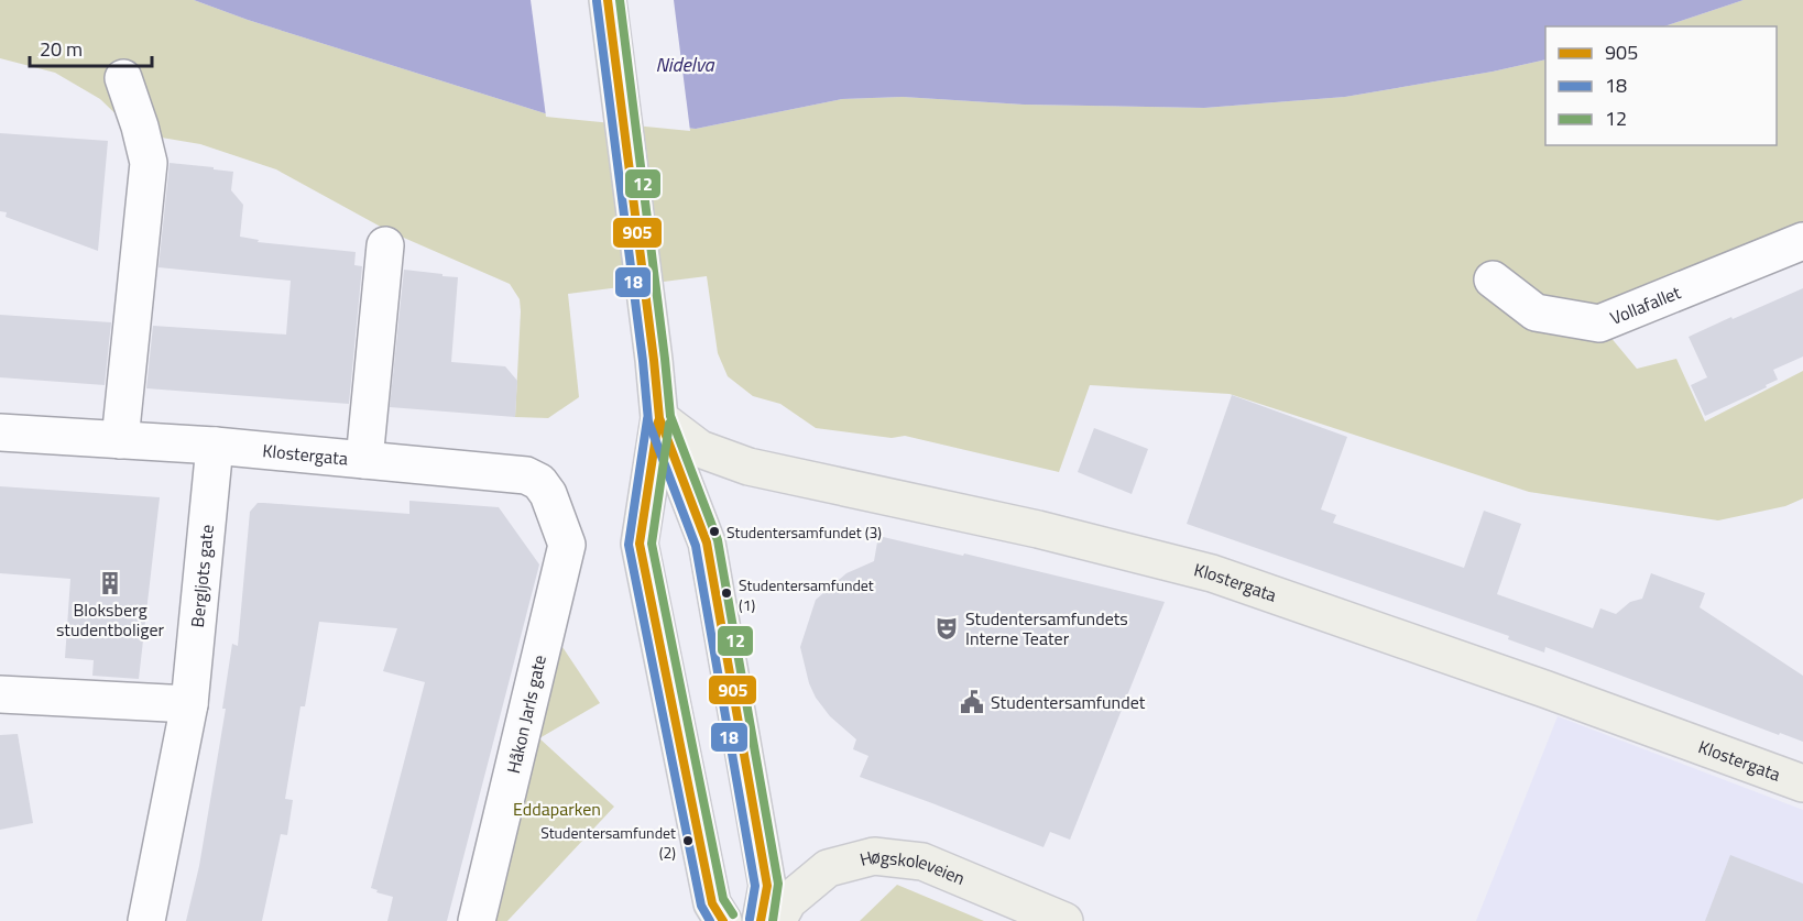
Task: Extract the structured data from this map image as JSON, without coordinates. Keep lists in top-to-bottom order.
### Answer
{
  "streets": {
    "main road": ["Klostergata", "Høgskoleveien"],
    "street": ["Vollafallet", "Bergljots gate", "Håkon Jarls gate"]
  },
  "crossings": [
    ["Klostergata", "Bergljots gate"],
    ["Klostergata", "Håkon Jarls gate"]
  ],
  "water": ["Nidelva"],
  "parks": ["Eddaparken"],
  "places": {
    "other": ["Studentersamfundet (3)", "Studentersamfundet (1)", "Studentersamfundet (2)"],
    "building": ["Bloksberg studentboliger"],
    "theatre": ["Studentersamfundets Interne Teater"],
    "public building": ["Studentersamfundet"]
  },
  "lines": ["transit line 905", "transit line 12", "transit line 18"],
  "legend": ["905", "18", "12"],
  "scale_bar": "20 m"
}
